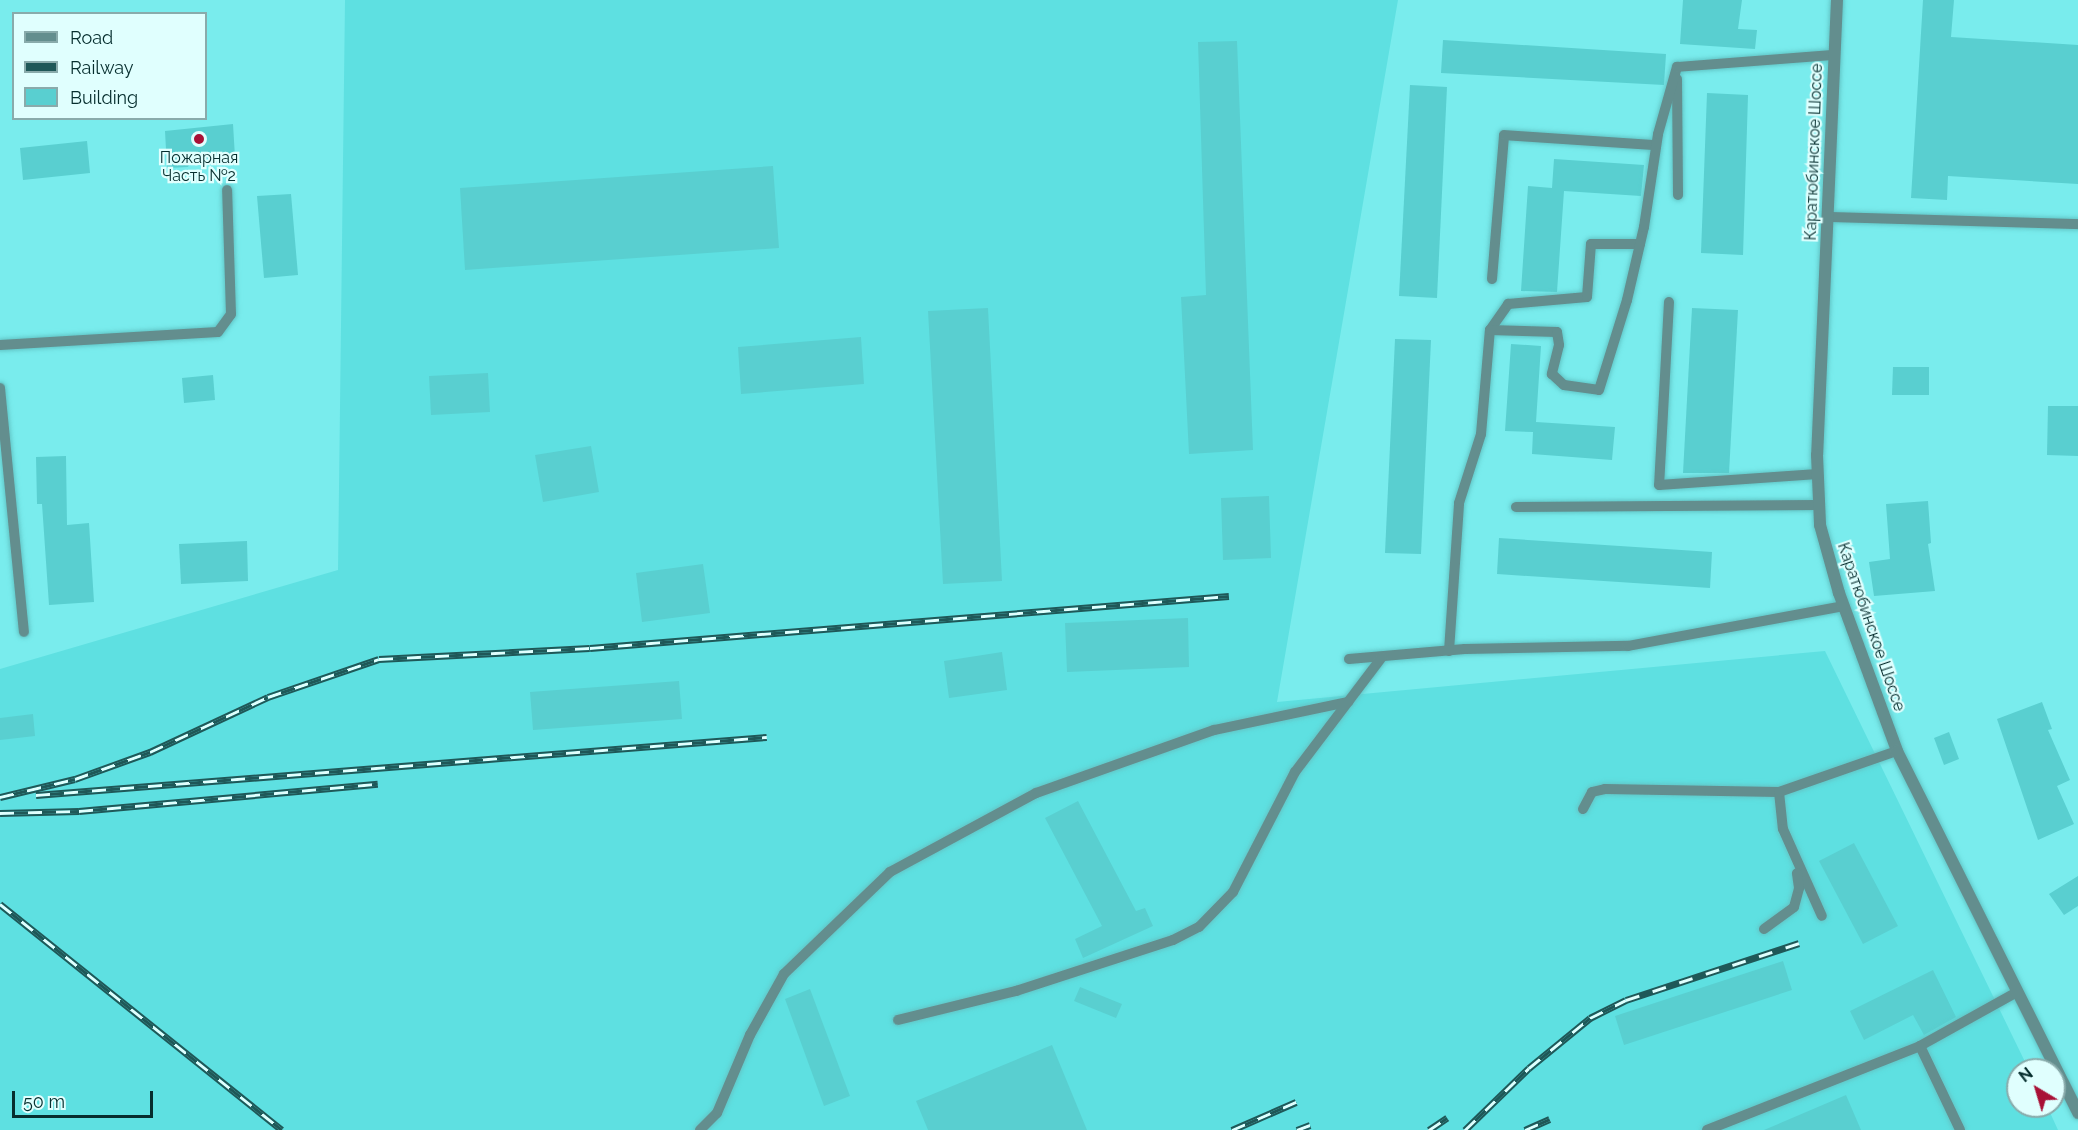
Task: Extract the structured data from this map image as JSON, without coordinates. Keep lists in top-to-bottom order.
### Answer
{
  "streets": {
    "street": ["Каратюбинское Шоссе"]
  },
  "places": ["Пожарная Часть №2"],
  "legend": ["Road", "Railway", "Building"],
  "scale_bar": "50 m",
  "north": "top left"
}
